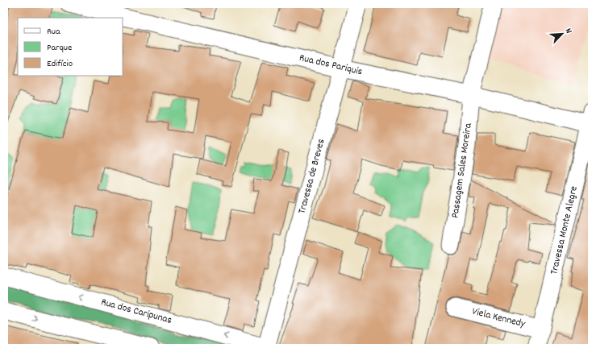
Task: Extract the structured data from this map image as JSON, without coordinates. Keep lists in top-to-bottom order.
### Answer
{
  "streets": {
    "street": [
      "Rua dos Pariquis",
      "Passagem Sales Moreira",
      "Travessa de Breves",
      "Travessa Monte Alegre",
      "Rua dos Caripunas",
      "Viela Kennedy"
    ]
  },
  "crossings": [
    ["Rua dos Pariquis", "Passagem Sales Moreira"],
    ["Rua dos Pariquis", "Travessa de Breves"],
    ["Rua dos Pariquis", "Travessa Monte Alegre"],
    ["Travessa de Breves", "Rua dos Caripunas"],
    ["Travessa Monte Alegre", "Viela Kennedy"]
  ],
  "legend": ["Rua", "Parque", "Edifício"],
  "north": "top right"
}
